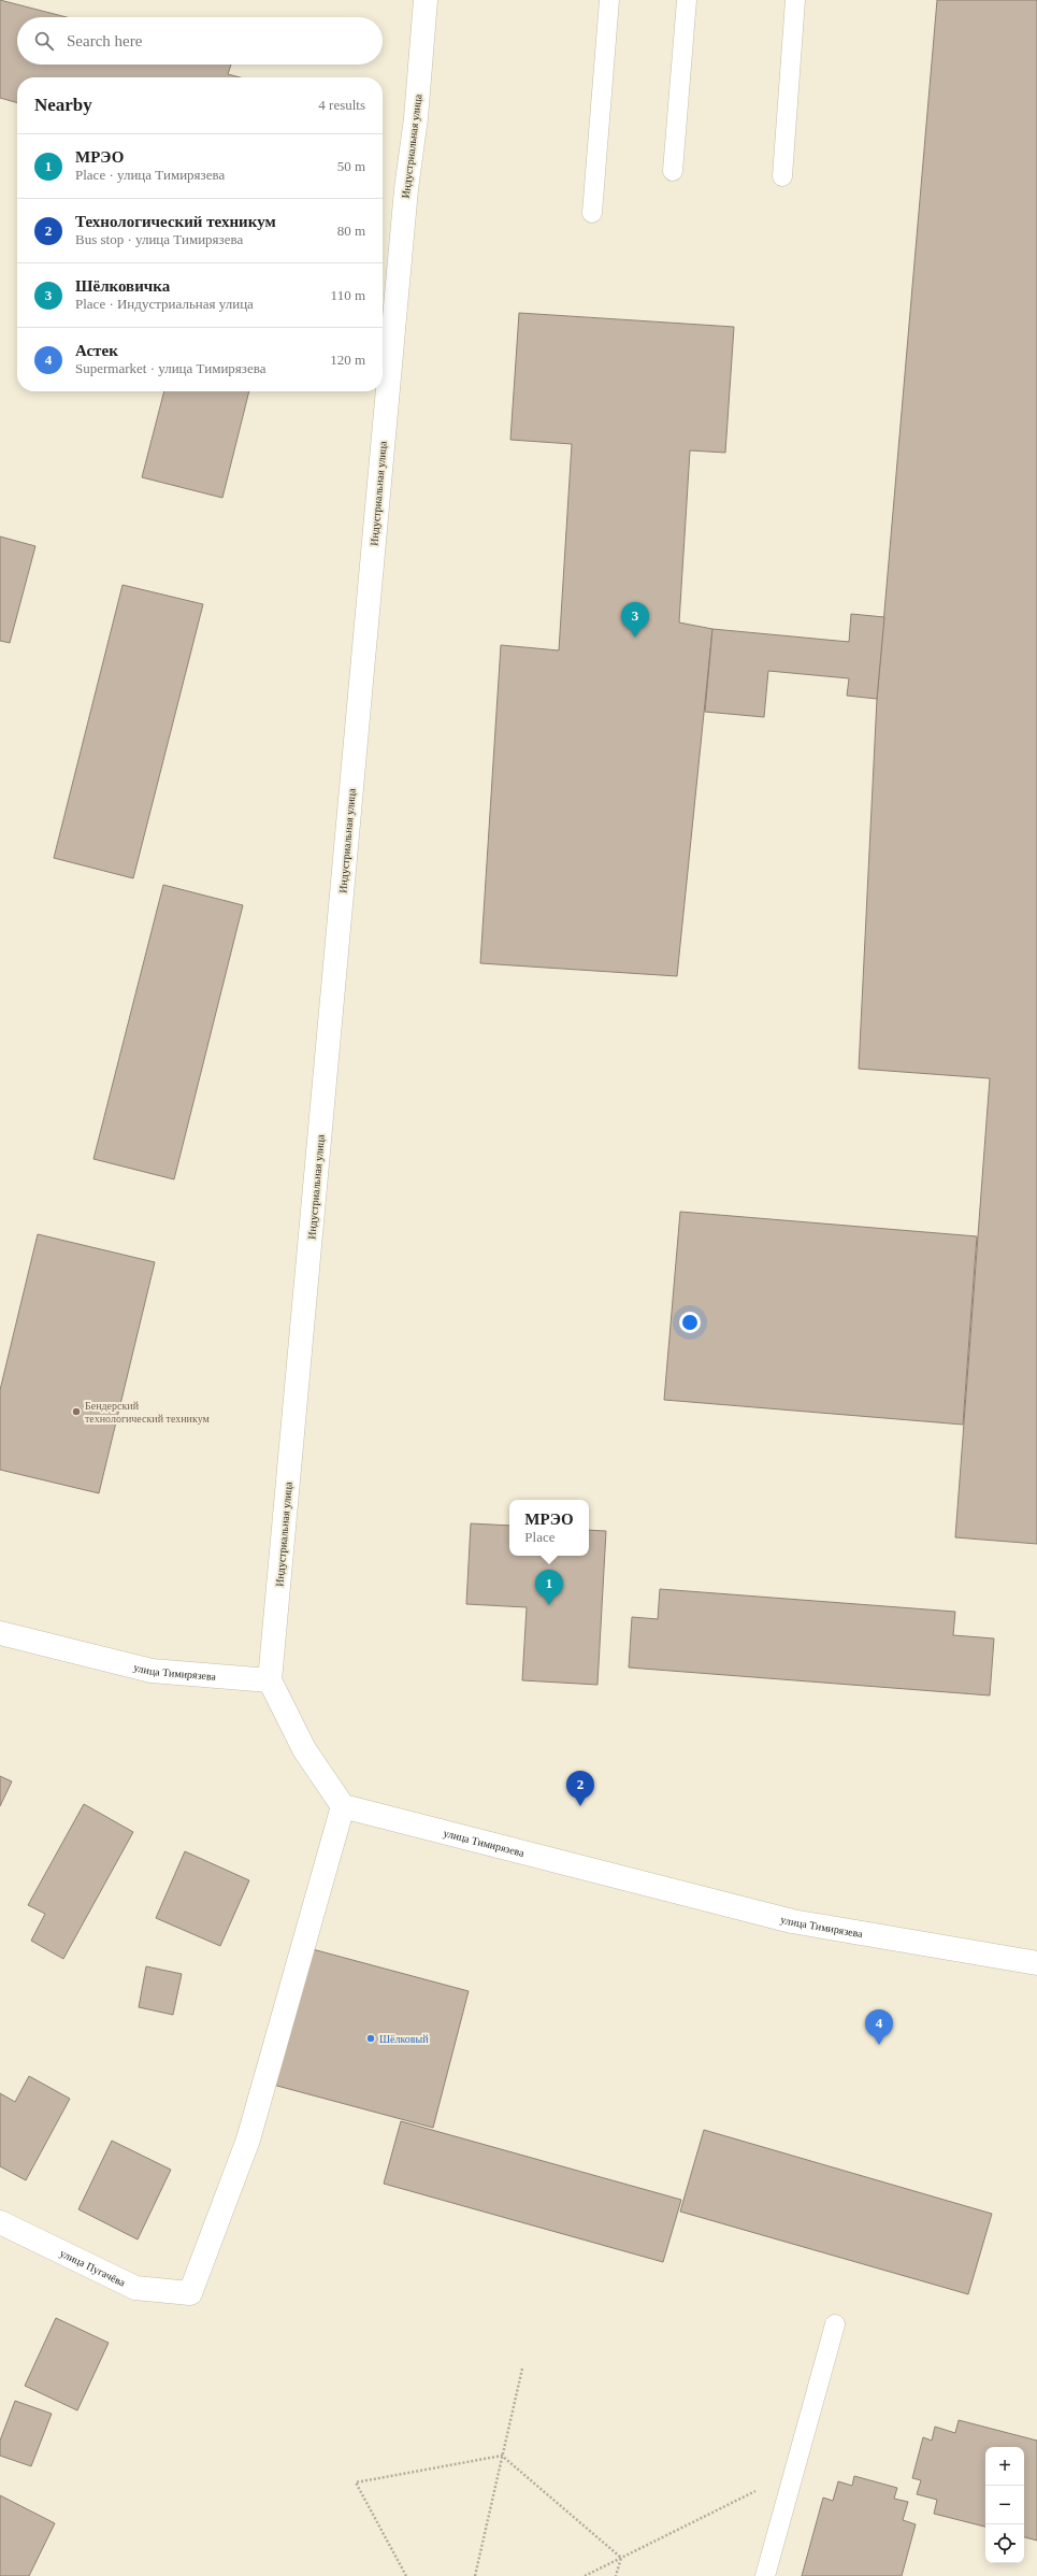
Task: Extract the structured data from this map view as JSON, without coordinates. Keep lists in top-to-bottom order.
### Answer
{
  "streets": {
    "street": ["Индустриальная улица", "улица Тимирязева", "улица Пугачёва"]
  },
  "crossings": [
    ["Индустриальная улица", "улица Тимирязева"],
    ["улица Тимирязева", "улица Пугачёва"]
  ],
  "places": ["Бендерский технологический техникум", "Шёлковый"],
  "page": {
    "search": "Search here",
    "heading": ["Nearby", "4 results"],
    "list": [
      {
        "mark": "1",
        "name": "МРЭО",
        "note": "Place · улица Тимирязева",
        "value": "50 m"
      },
      {
        "mark": "2",
        "name": "Технологический техникум",
        "note": "Bus stop · улица Тимирязева",
        "value": "80 m"
      },
      {
        "mark": "3",
        "name": "Шёлковичка",
        "note": "Place · Индустриальная улица",
        "value": "110 m"
      },
      {
        "mark": "4",
        "name": "Астек",
        "note": "Supermarket · улица Тимирязева",
        "value": "120 m"
      }
    ],
    "pins": [
      "3",
      "1",
      "2",
      "4"
    ],
    "popup": ["МРЭО", "Place"],
    "map_buttons": ["+", "−"]
  }
}
